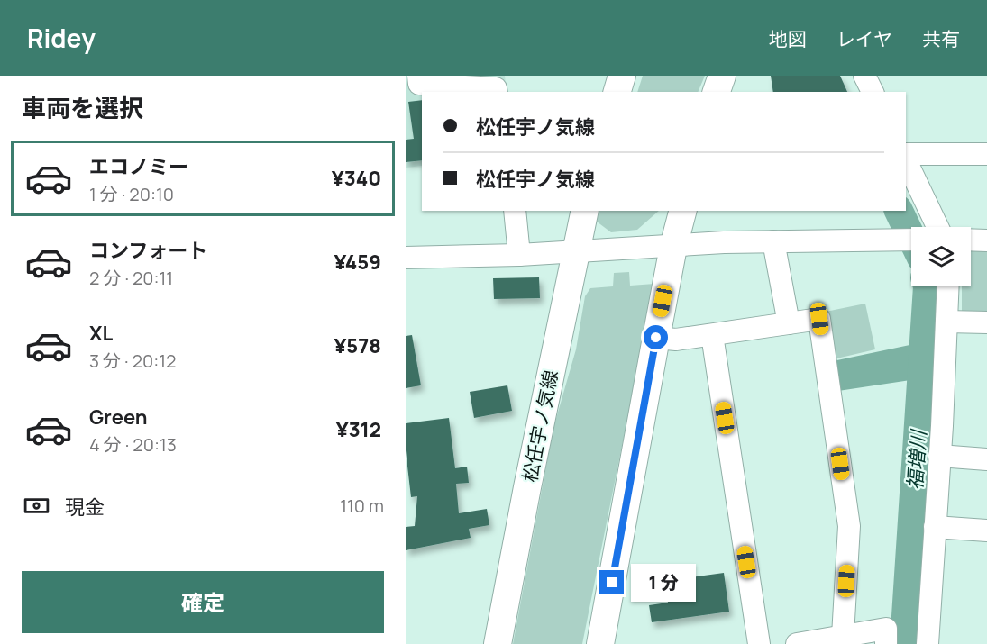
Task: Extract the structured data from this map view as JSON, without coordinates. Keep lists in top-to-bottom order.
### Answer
{
  "streets": {
    "main road": ["松任宇ノ気線"]
  },
  "water": ["福増川"],
  "page": {
    "header": "Ridey",
    "nav": ["地図", "レイヤ", "共有"],
    "heading": "車両を選択",
    "banner": ["松任宇ノ気線", "松任宇ノ気線"],
    "list": [
      {
        "name": "エコノミー",
        "note": "1 分 · 20:10",
        "value": "¥340"
      },
      {
        "name": "コンフォート",
        "note": "2 分 · 20:11",
        "value": "¥459"
      },
      {
        "name": "XL",
        "note": "3 分 · 20:12",
        "value": "¥578"
      },
      {
        "name": "Green",
        "note": "4 分 · 20:13",
        "value": "¥312"
      }
    ],
    "pay": ["現金", "110 m"],
    "buttons": "確定",
    "bubble": "1 分"
  }
}
